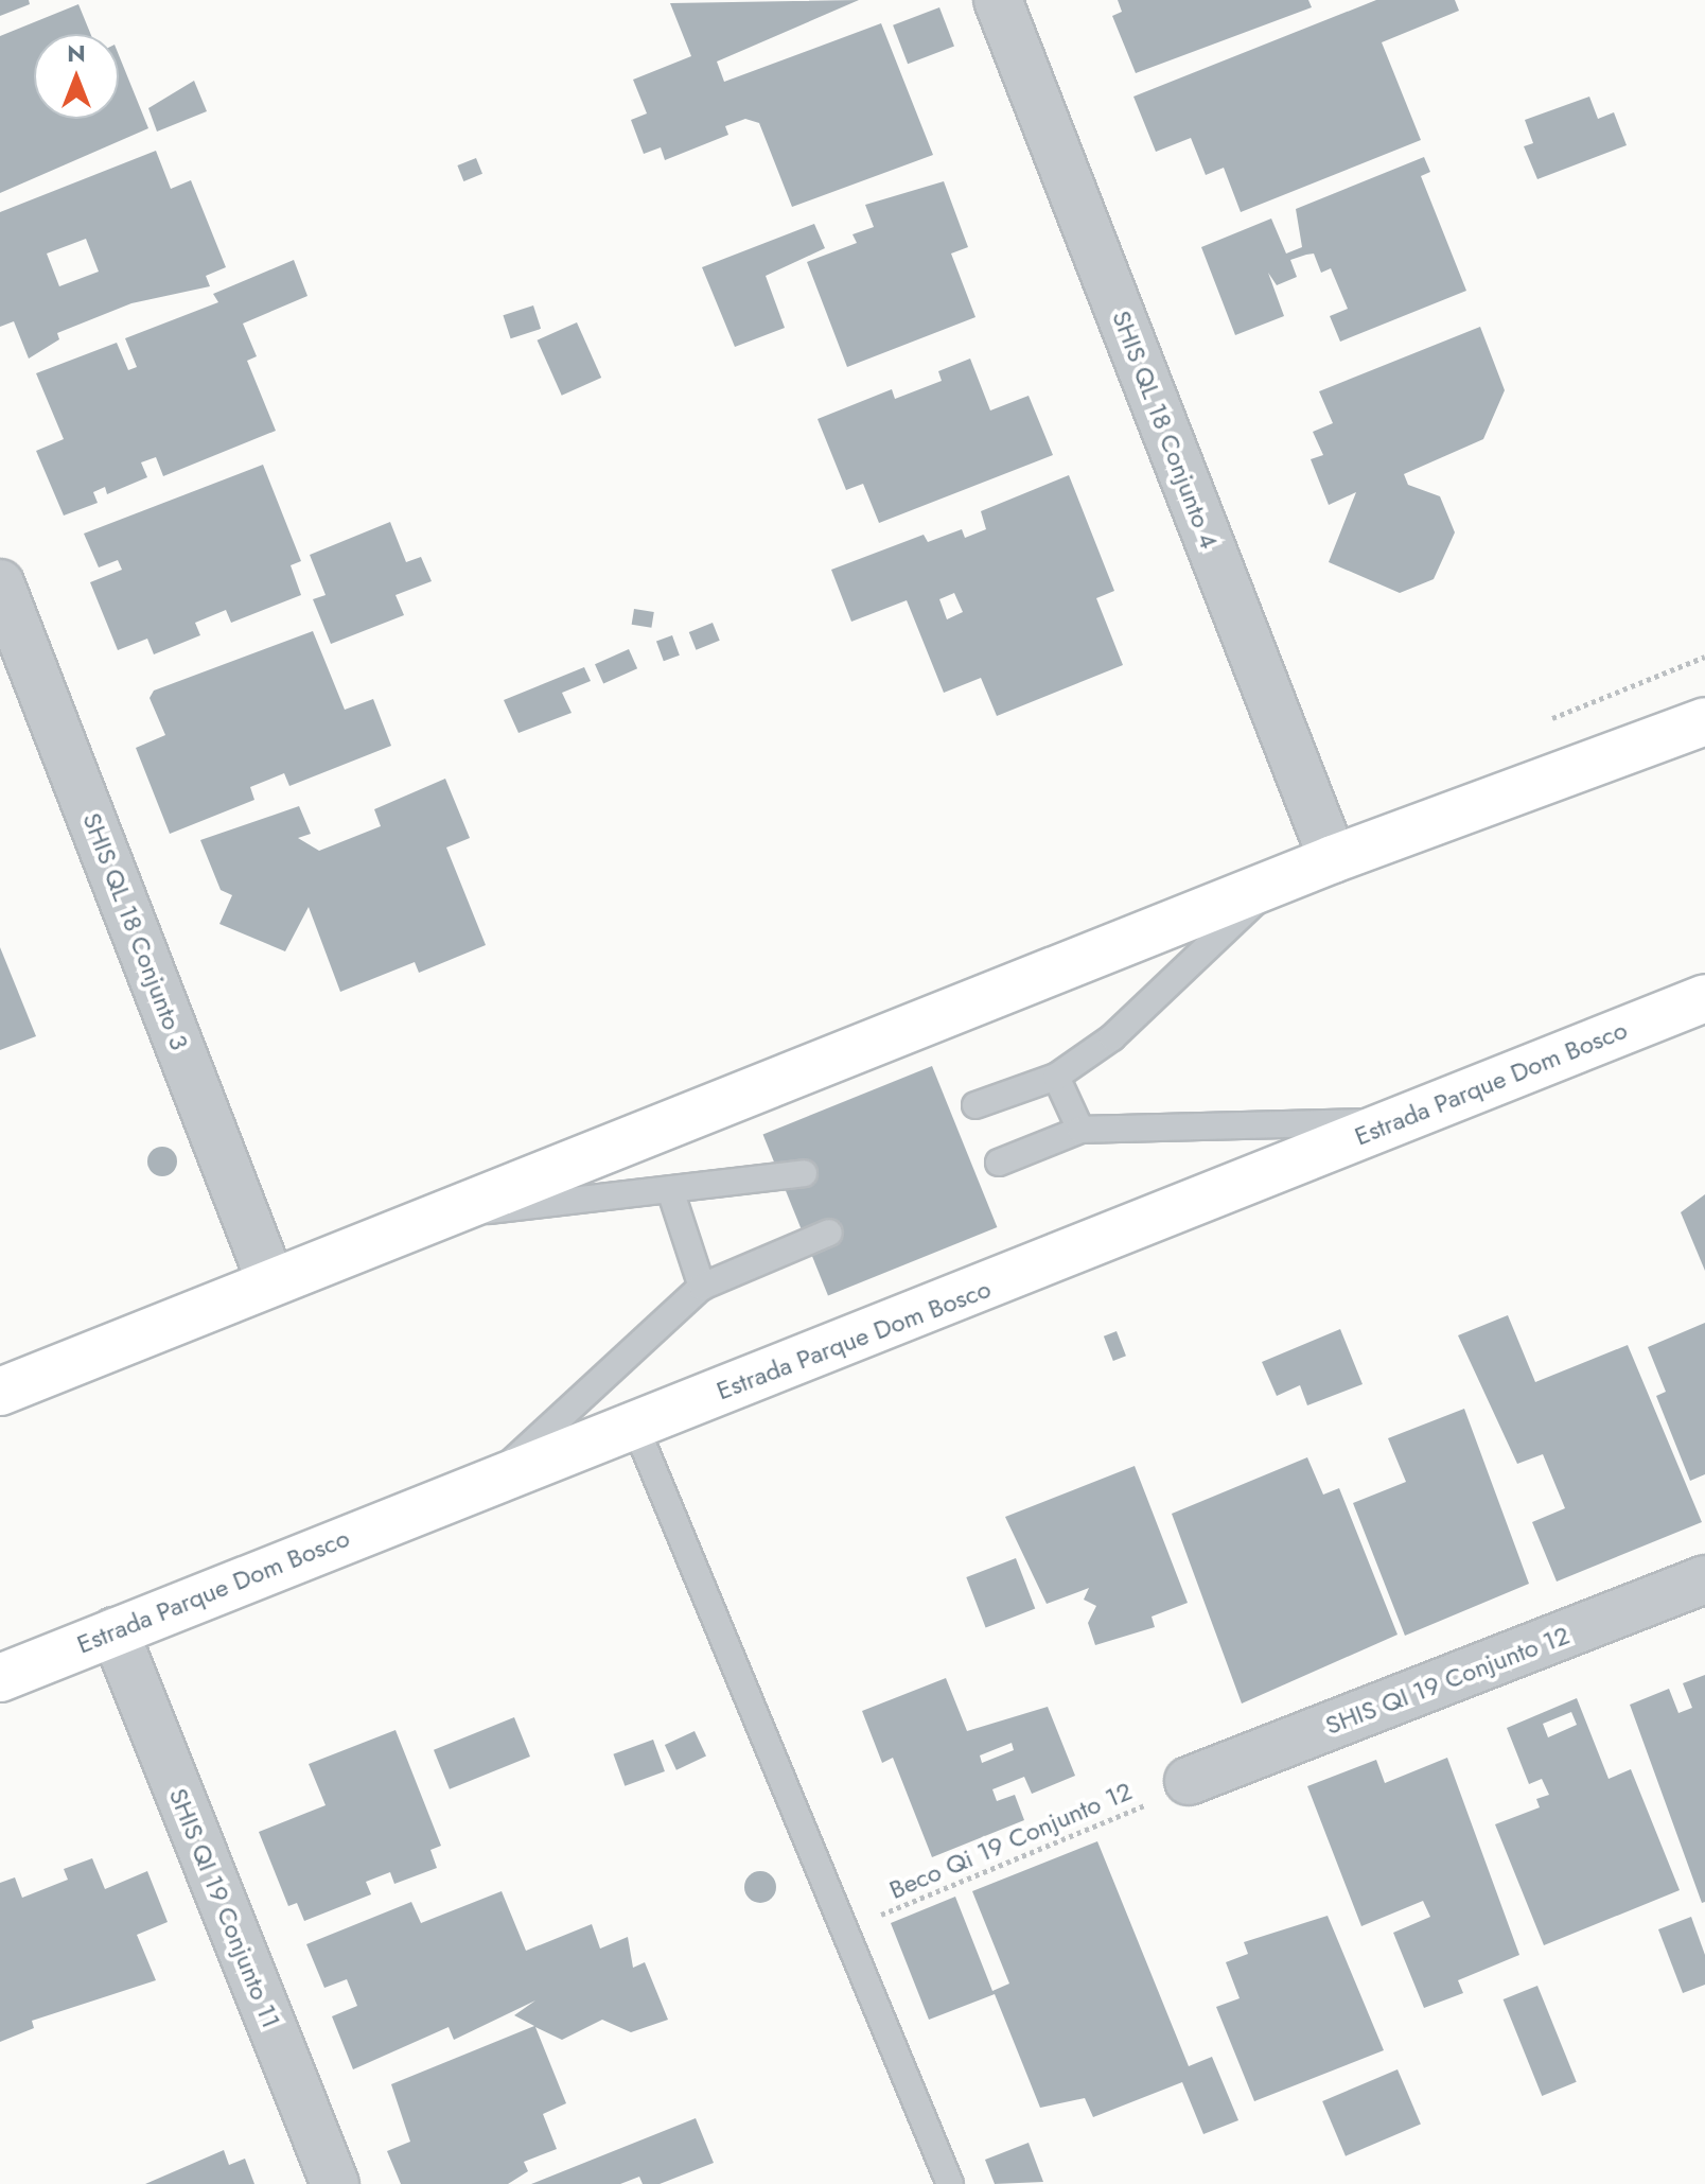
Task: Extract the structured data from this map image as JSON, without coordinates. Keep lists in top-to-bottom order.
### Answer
{
  "streets": {
    "main road": ["Estrada Parque Dom Bosco"],
    "street": [
      "SHIS QL 18 Conjunto 4",
      "SHIS QL 18 Conjunto 3",
      "SHIS QI 19 Conjunto 12",
      "SHIS QI 19 Conjunto 11"
    ],
    "path": ["Beco Qi 19 Conjunto 12"]
  },
  "crossings": [
    ["Estrada Parque Dom Bosco", "SHIS QI 19 Conjunto 11"],
    ["SHIS QI 19 Conjunto 12", "Beco Qi 19 Conjunto 12"]
  ],
  "north": "top"
}
